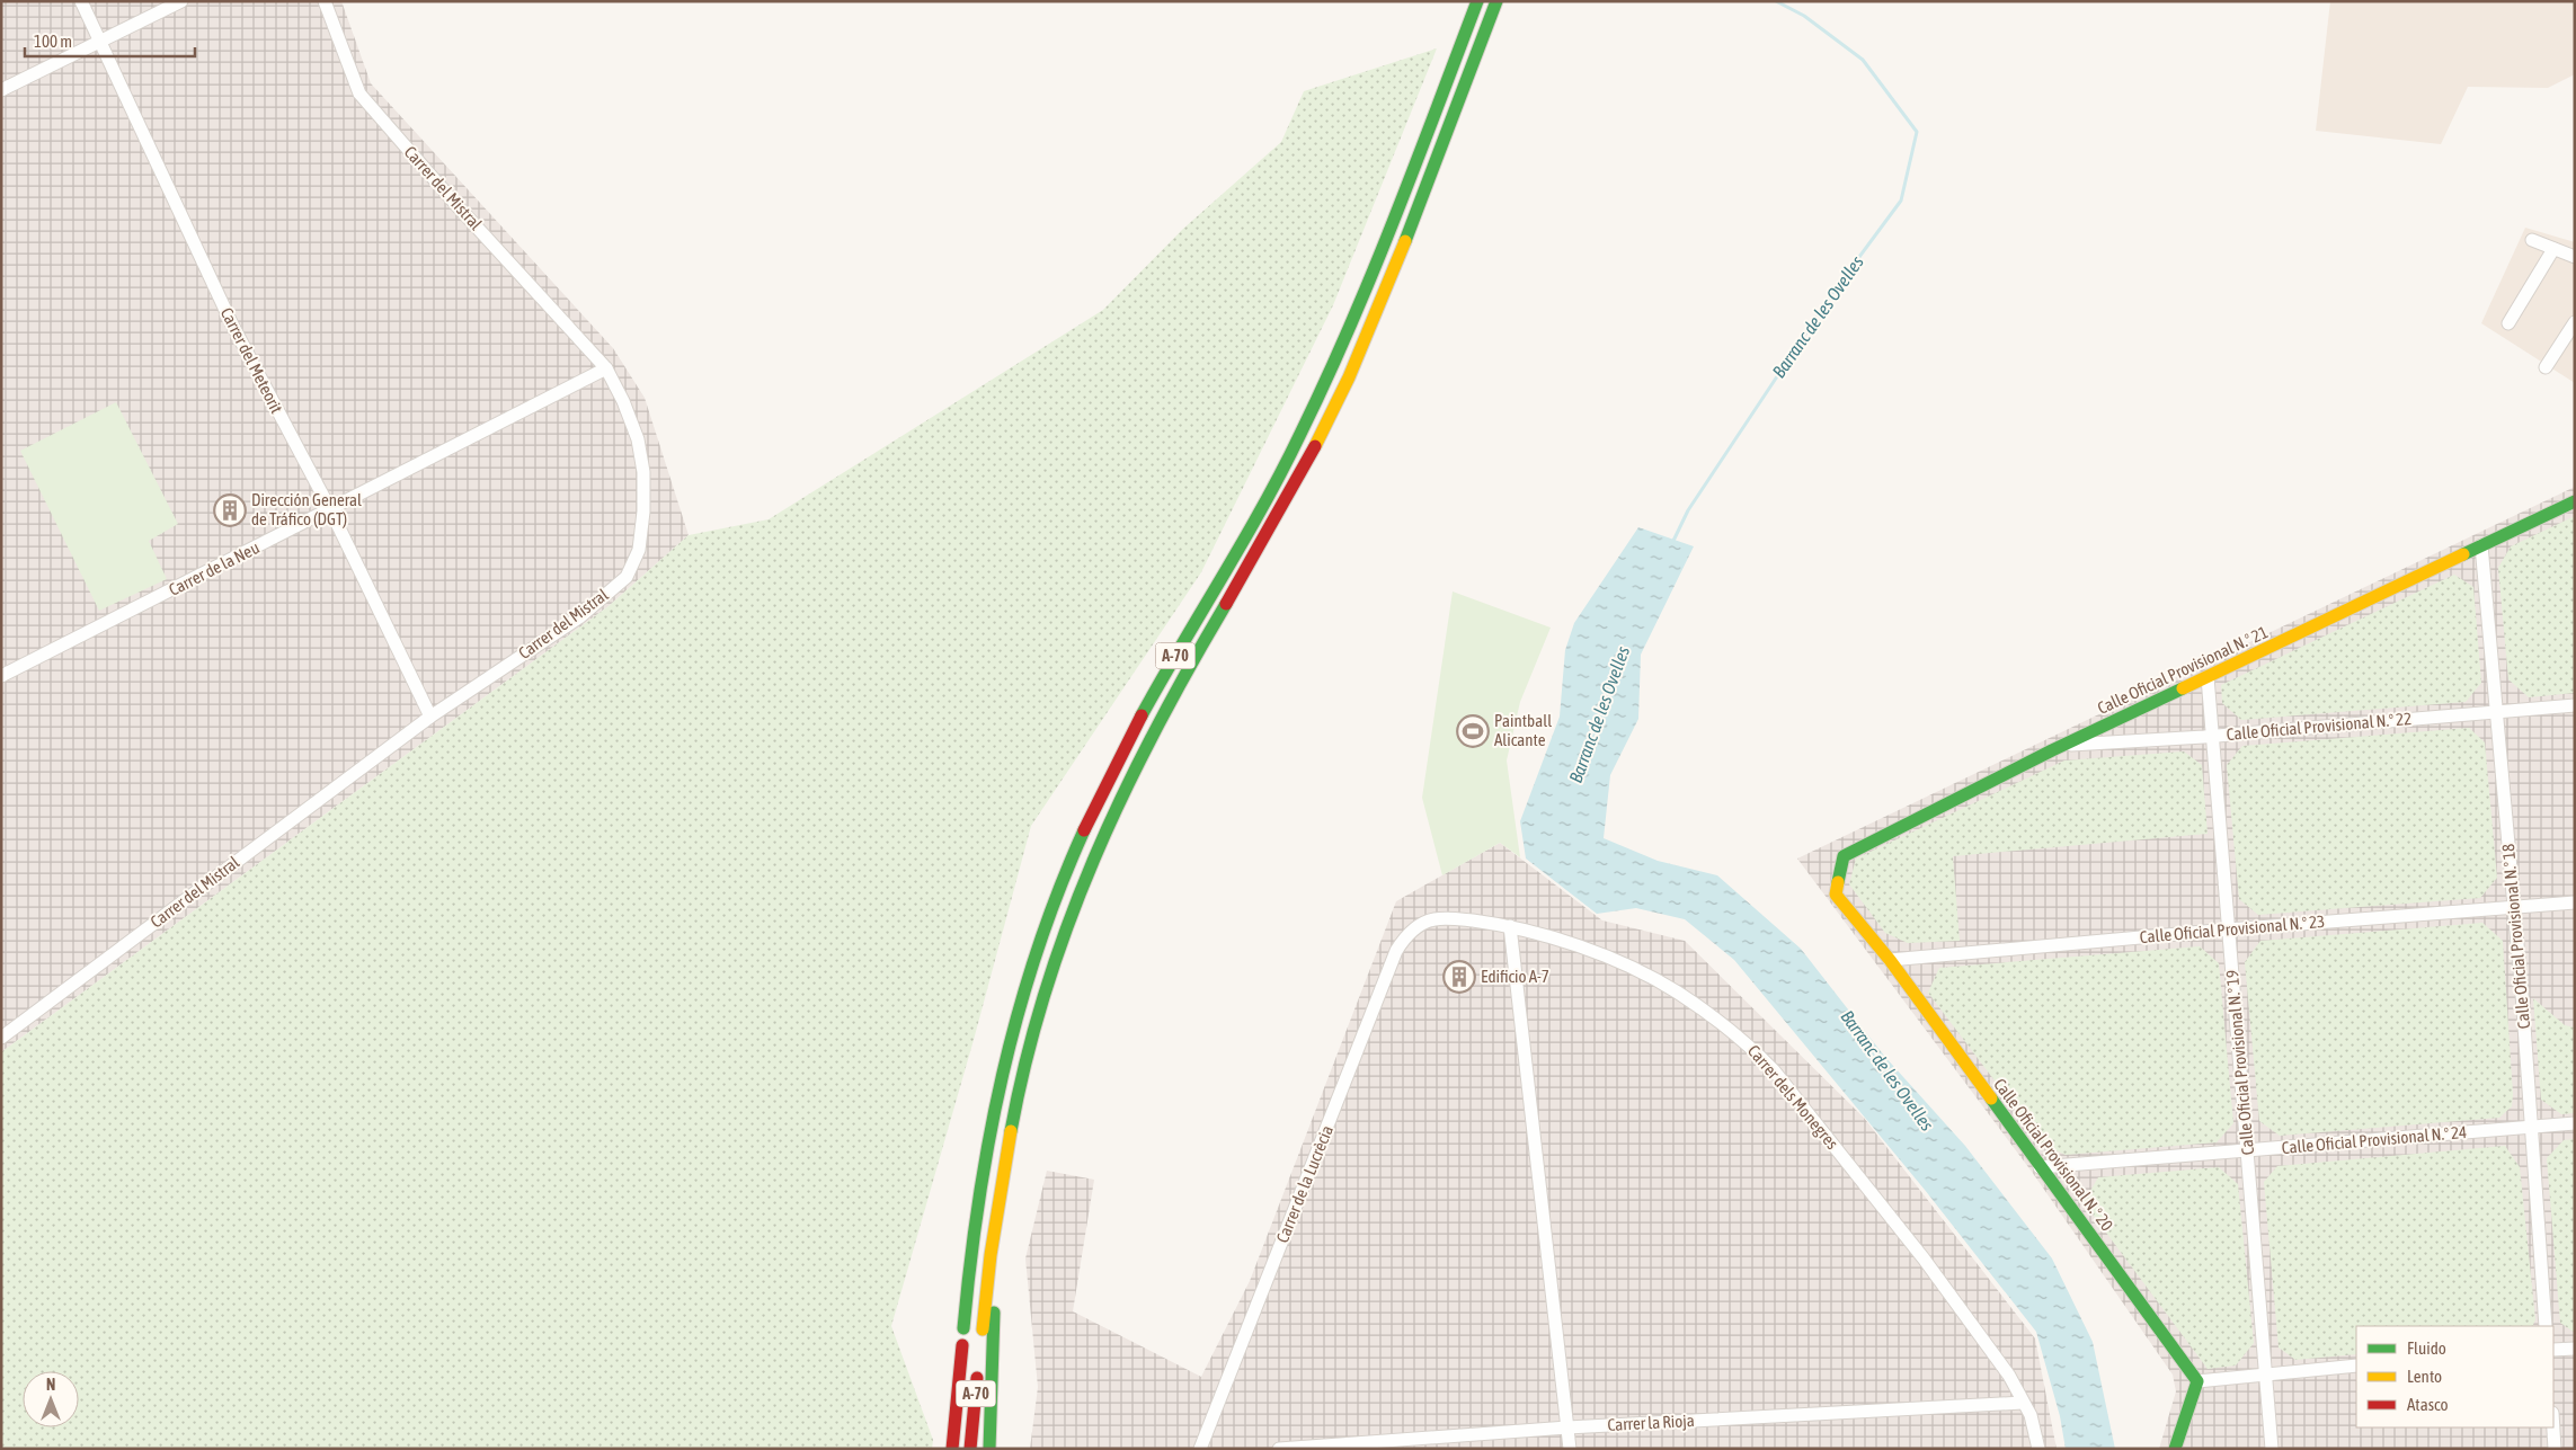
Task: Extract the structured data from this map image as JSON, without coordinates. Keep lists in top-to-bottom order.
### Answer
{
  "streets": {
    "main road": ["A-70", "Calle Oficial Provisional N.º 21", "Calle Oficial Provisional N.º 20"],
    "street": [
      "Carrer del Mistral",
      "Carrer del Meteorit",
      "Carrer de la Neu",
      "Calle Oficial Provisional N.º 22",
      "Calle Oficial Provisional N.º 23",
      "Calle Oficial Provisional N.º 18",
      "Calle Oficial Provisional N.º 19",
      "Carrer dels Monegres",
      "Calle Oficial Provisional N.º 24",
      "Carrer de la Lucrècia",
      "Carrer la Rioja"
    ]
  },
  "crossings": [
    ["Carrer del Mistral", "Carrer del Meteorit"],
    ["Carrer del Mistral", "Carrer de la Neu"],
    ["Carrer del Meteorit", "Carrer de la Neu"],
    ["Calle Oficial Provisional N.º 21", "Calle Oficial Provisional N.º 22"],
    ["Calle Oficial Provisional N.º 21", "Calle Oficial Provisional N.º 18"],
    ["Calle Oficial Provisional N.º 21", "Calle Oficial Provisional N.º 19"],
    ["Calle Oficial Provisional N.º 21", "Calle Oficial Provisional N.º 20"],
    ["Calle Oficial Provisional N.º 22", "Calle Oficial Provisional N.º 18"],
    ["Calle Oficial Provisional N.º 22", "Calle Oficial Provisional N.º 19"],
    ["Calle Oficial Provisional N.º 23", "Calle Oficial Provisional N.º 18"],
    ["Calle Oficial Provisional N.º 23", "Calle Oficial Provisional N.º 19"],
    ["Calle Oficial Provisional N.º 23", "Calle Oficial Provisional N.º 20"],
    ["Calle Oficial Provisional N.º 18", "Calle Oficial Provisional N.º 24"],
    ["Calle Oficial Provisional N.º 19", "Calle Oficial Provisional N.º 24"],
    ["Carrer dels Monegres", "Carrer de la Lucrècia"],
    ["Carrer dels Monegres", "Carrer la Rioja"],
    ["Calle Oficial Provisional N.º 24", "Calle Oficial Provisional N.º 20"]
  ],
  "water": ["Barranc de les Ovelles"],
  "places": {
    "building": ["Dirección General de Tráfico (DGT)", "Edificio A-7"],
    "sports": ["Paintball Alicante"]
  },
  "legend": ["Fluido", "Lento", "Atasco"],
  "scale_bar": "100 m",
  "north": "top"
}
